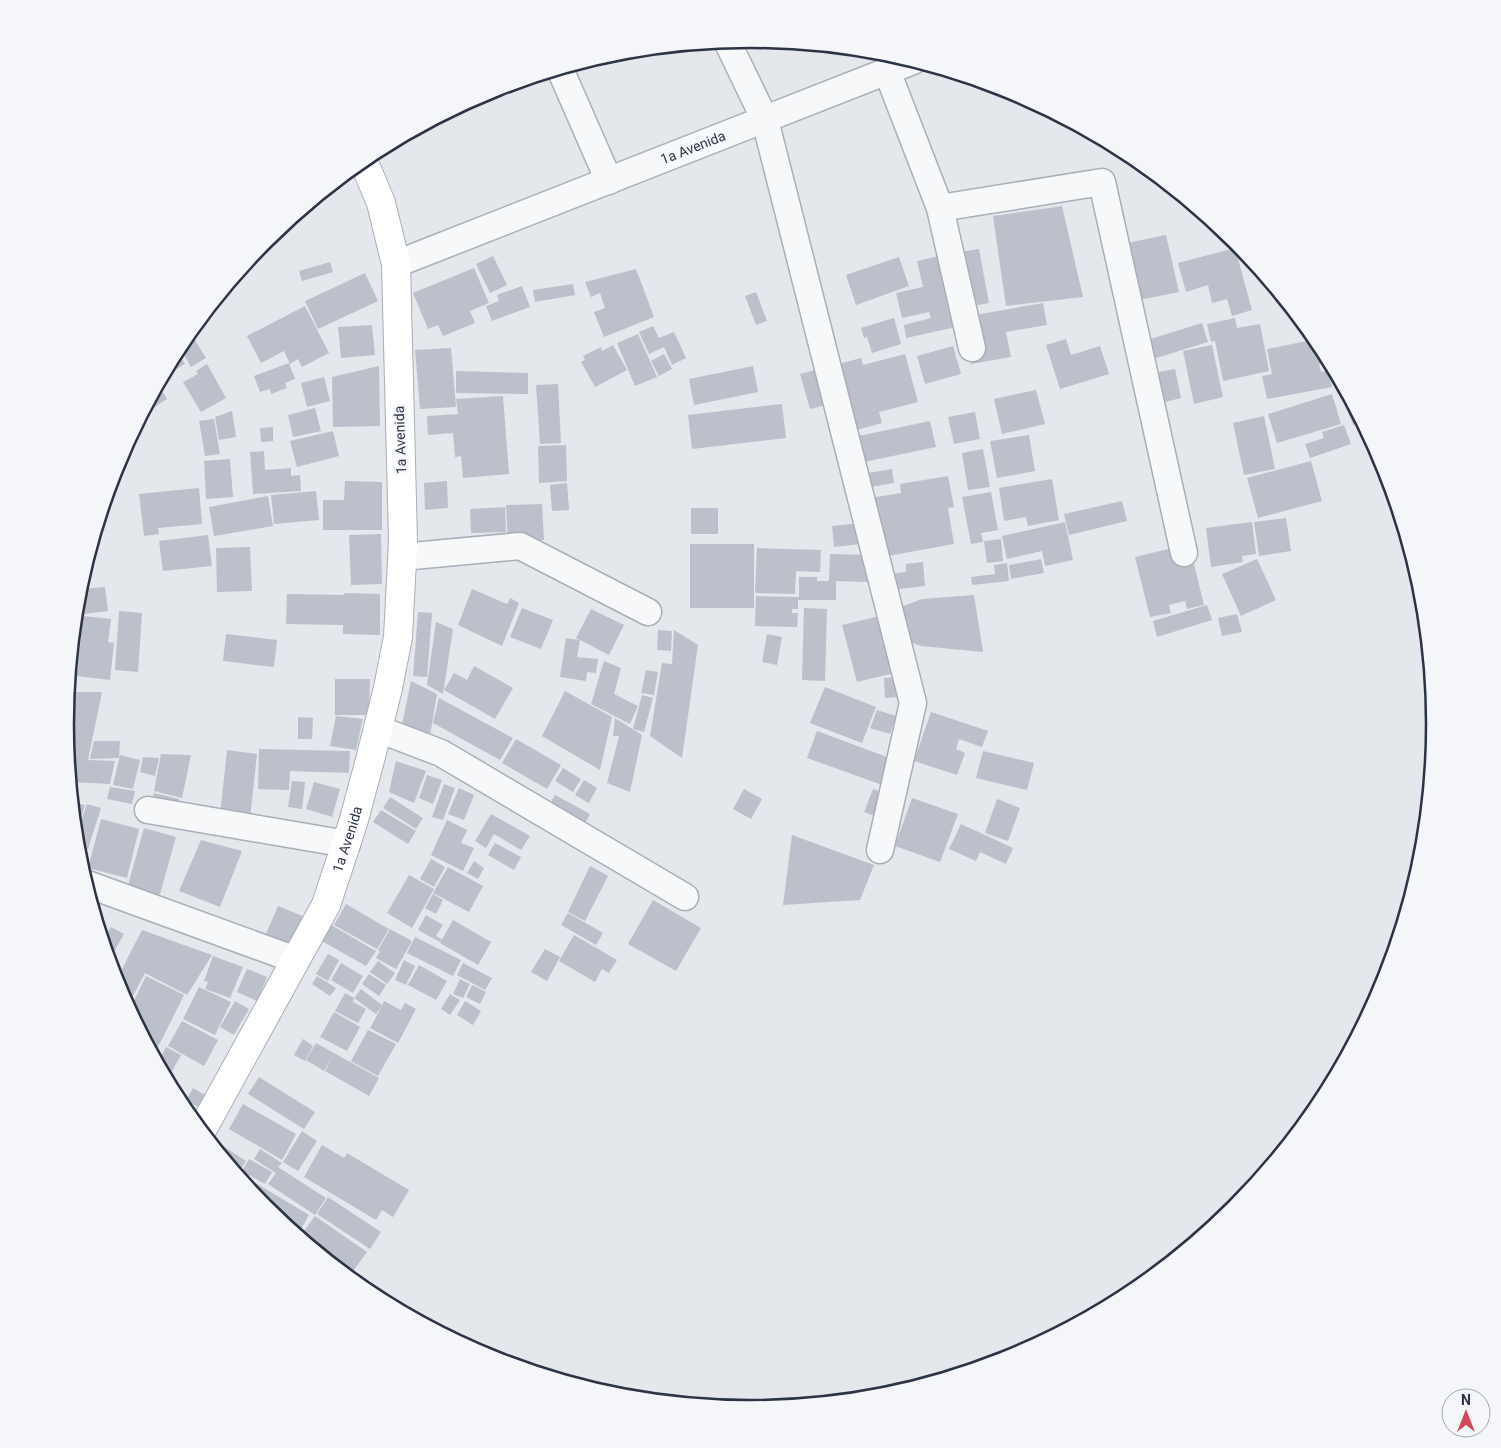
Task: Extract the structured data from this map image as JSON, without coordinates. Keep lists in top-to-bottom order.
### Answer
{
  "streets": {
    "street": ["1a Avenida"]
  },
  "north": "top"
}
